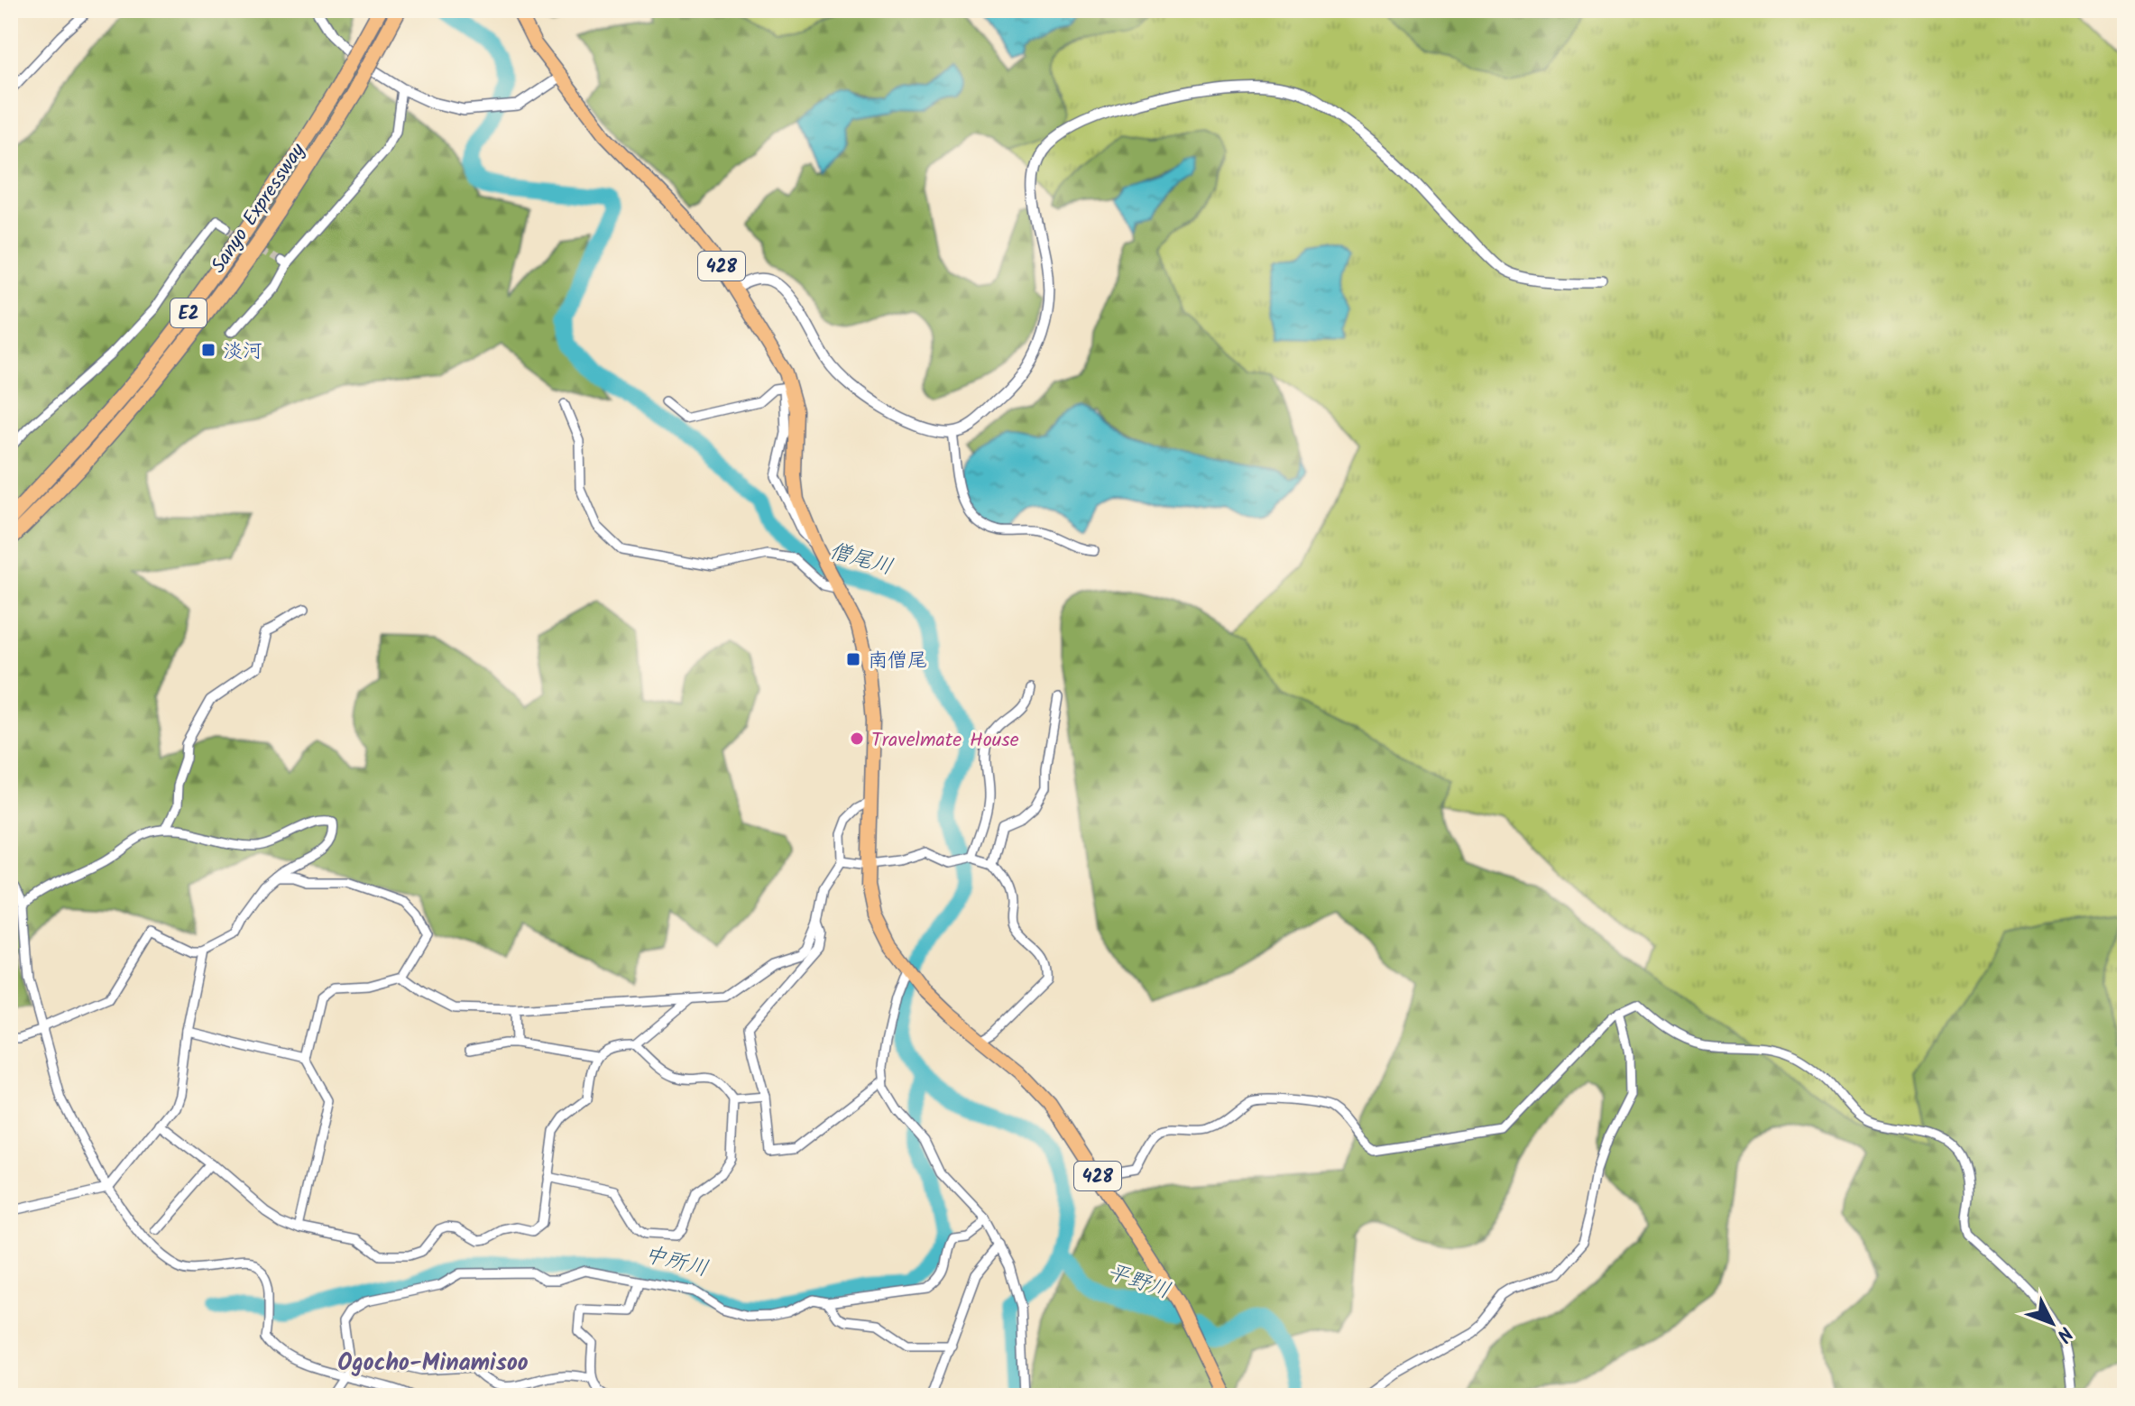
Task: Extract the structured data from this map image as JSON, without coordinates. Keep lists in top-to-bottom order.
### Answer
{
  "streets": {
    "highway": ["Sanyo Expressway", "428", "E2"]
  },
  "districts": ["Ogocho-Minamisoo"],
  "water": ["僧尾川", "中所川", "平野川"],
  "places": {
    "transit": ["淡河", "南僧尾"],
    "other": ["Travelmate House"]
  },
  "north": "bottom right"
}
